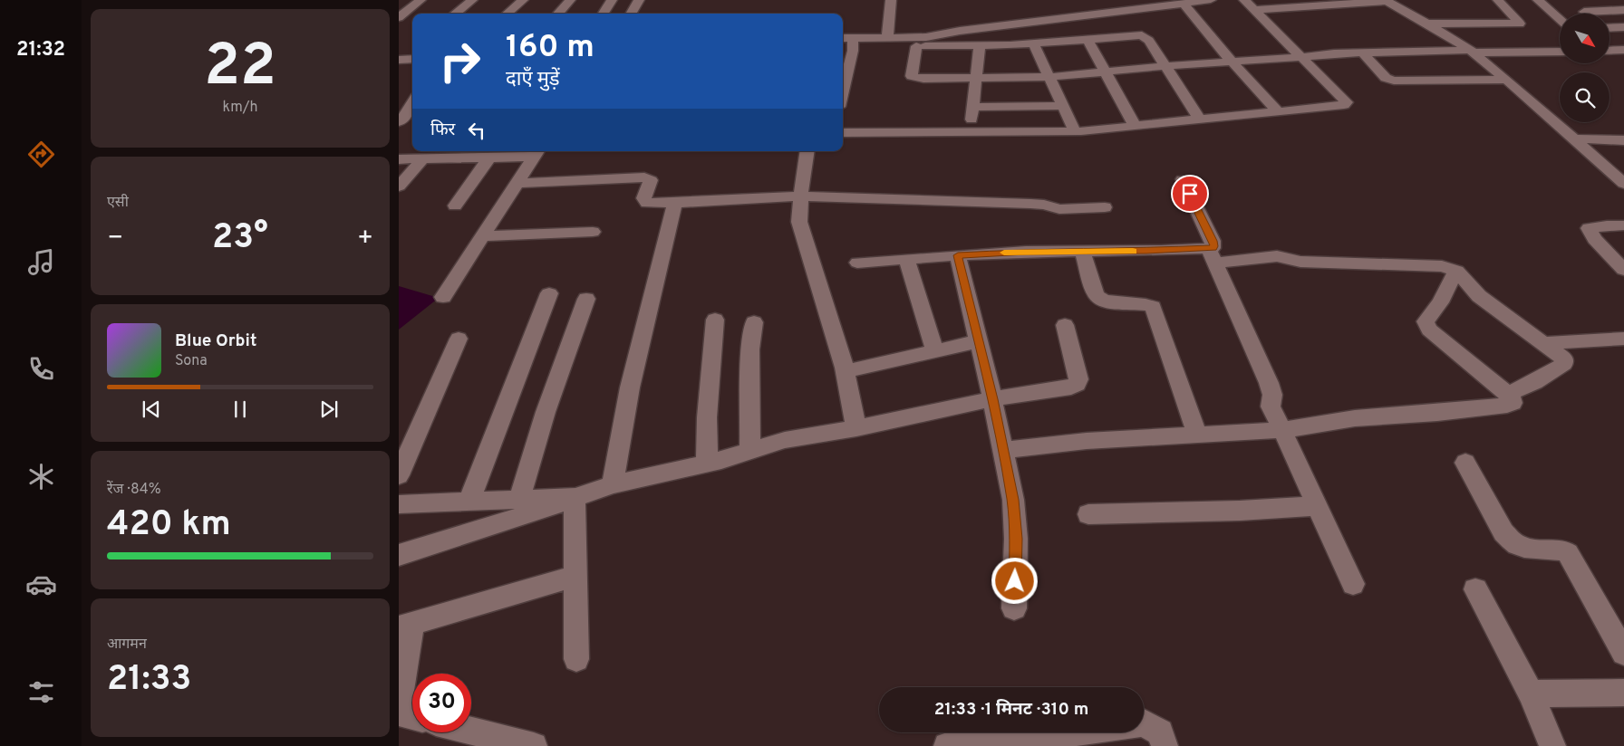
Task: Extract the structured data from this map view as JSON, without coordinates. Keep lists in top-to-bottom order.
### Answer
{
  "north": "bottom right",
  "page": {
    "tabs": "21:32",
    "tile": [
      ["22", "km/h"],
      "एसी",
      ["रेंज · 84%", "420 km"],
      ["आगमन", "21:33"]
    ],
    "turn": ["160 m", "दाएँ मुड़ें"],
    "then": "फिर",
    "heat": ["−", "23°", "+"],
    "song": ["Blue Orbit", "Sona"],
    "limit": "30",
    "trip": "21:33 · 1 मिनट · 310 m"
  }
}
